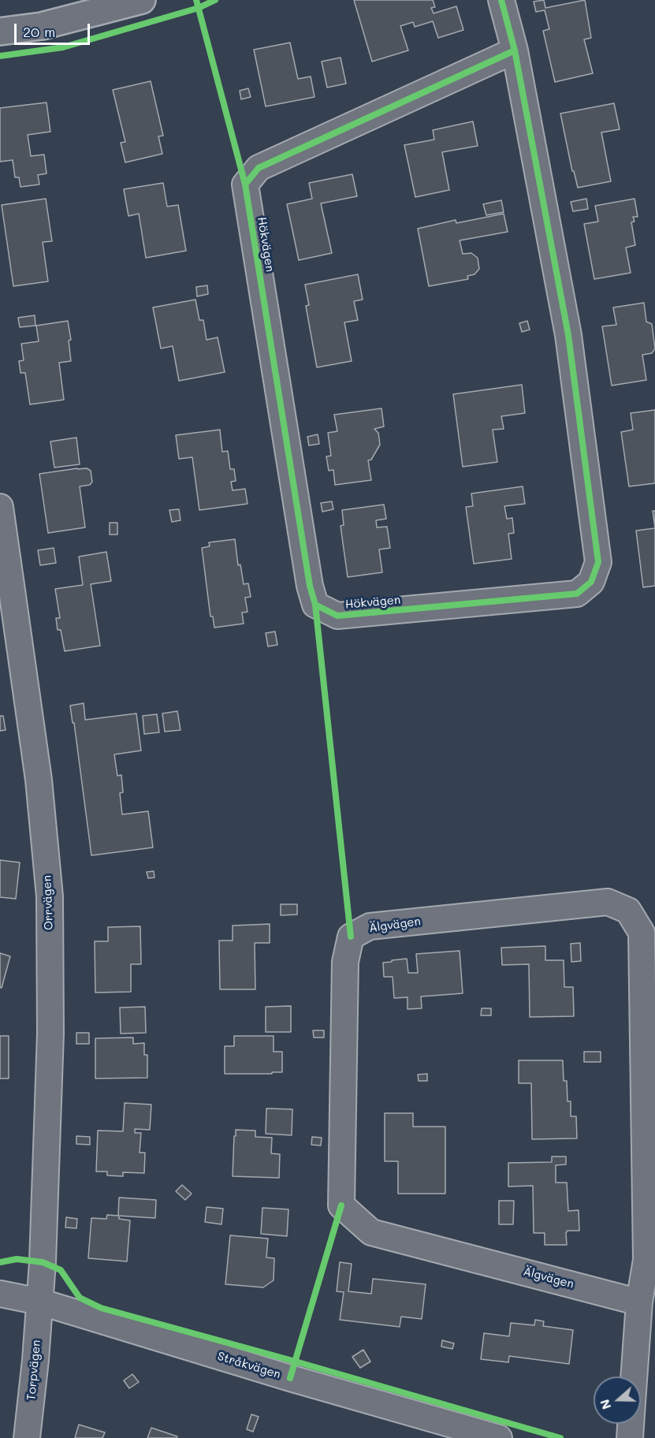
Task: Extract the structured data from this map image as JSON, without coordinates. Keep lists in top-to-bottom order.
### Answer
{
  "streets": {
    "street": [
      "Hökvägen",
      "Orrvägen",
      "Älgvägen",
      "Stråkvägen",
      "Torpvägen"
    ]
  },
  "crossings": [
    ["Orrvägen", "Stråkvägen"],
    ["Orrvägen", "Torpvägen"],
    ["Stråkvägen", "Torpvägen"]
  ],
  "scale_bar": "20 m",
  "north": "left"
}
